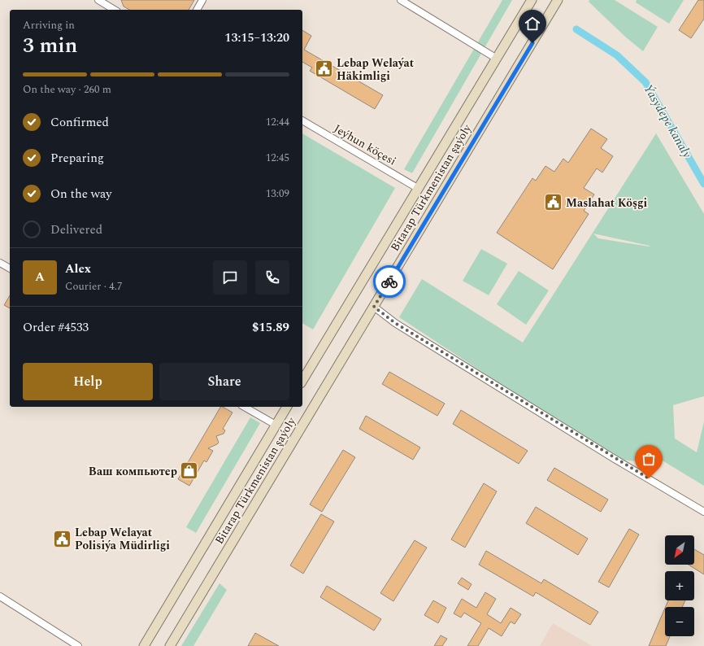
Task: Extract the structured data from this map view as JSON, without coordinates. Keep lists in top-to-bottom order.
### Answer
{
  "streets": {
    "main road": ["Bitarap Türkmenistan şaýoly"],
    "street": ["Jeýhun köçesi"]
  },
  "crossings": [
    ["Jeýhun köçesi", "Bitarap Türkmenistan şaýoly"]
  ],
  "water": ["Ýasydepe kanaly"],
  "places": {
    "public building": ["Lebap Welaýat Häkimligi", "Maslahat Köşgi", "Lebap Welayat Polisiýa Müdirligi"],
    "shop": ["Ваш компьютер"]
  },
  "north": "bottom left",
  "page": {
    "heading": ["3 min", "Arriving in", "13:15–13:20"],
    "panel": [
      "Alex",
      "Courier · 4.7",
      "Order #4533",
      "$15.89"
    ],
    "bar": "On the way · 260 m",
    "list": [
      ["Confirmed", "12:44"],
      ["Preparing", "12:45"],
      ["On the way", "13:09"],
      "Delivered"
    ],
    "round": "A",
    "buttons": ["Help", "Share"],
    "map_buttons": ["+", "−"]
  }
}
